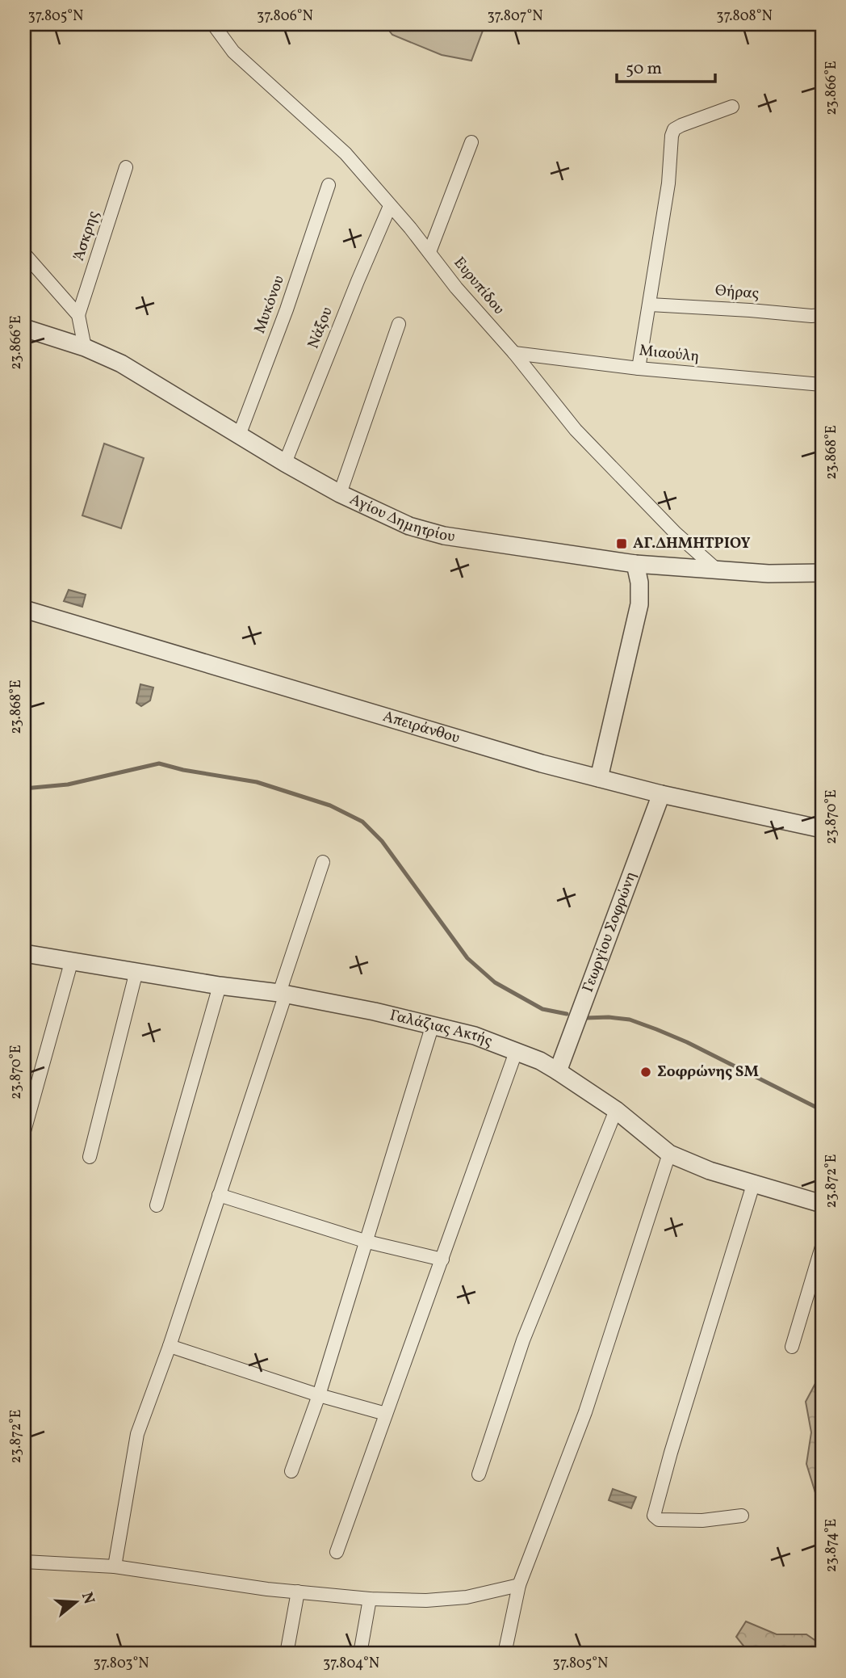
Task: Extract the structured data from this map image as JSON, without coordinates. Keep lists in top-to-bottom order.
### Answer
{
  "streets": {
    "street": [
      "Άσκρης",
      "Ευρυπίδου",
      "Θήρας",
      "Μυκόνου",
      "Νάξου",
      "Μιαούλη",
      "Αγίου Δημητρίου",
      "Απειράνθου",
      "Γεωργίου Σοφρώνη",
      "Γαλάζιας Ακτής"
    ]
  },
  "crossings": [
    ["Ευρυπίδου", "Νάξου"],
    ["Ευρυπίδου", "Μιαούλη"],
    ["Ευρυπίδου", "Αγίου Δημητρίου"],
    ["Μυκόνου", "Αγίου Δημητρίου"],
    ["Νάξου", "Αγίου Δημητρίου"],
    ["Απειράνθου", "Γεωργίου Σοφρώνη"],
    ["Γεωργίου Σοφρώνη", "Γαλάζιας Ακτής"]
  ],
  "places": {
    "transit": ["ΑΓ.ΔΗΜΗΤΡΙΟΥ"],
    "other": ["Σοφρώνης SM"]
  },
  "scale_bar": "50 m",
  "north": "right",
  "coordinates": [
    "37.805°N",
    "37.806°N",
    "37.807°N",
    "37.808°N",
    "23.866°E",
    "23.868°E",
    "23.870°E",
    "23.872°E",
    "23.874°E",
    "37.803°N",
    "37.804°N"
  ]
}
